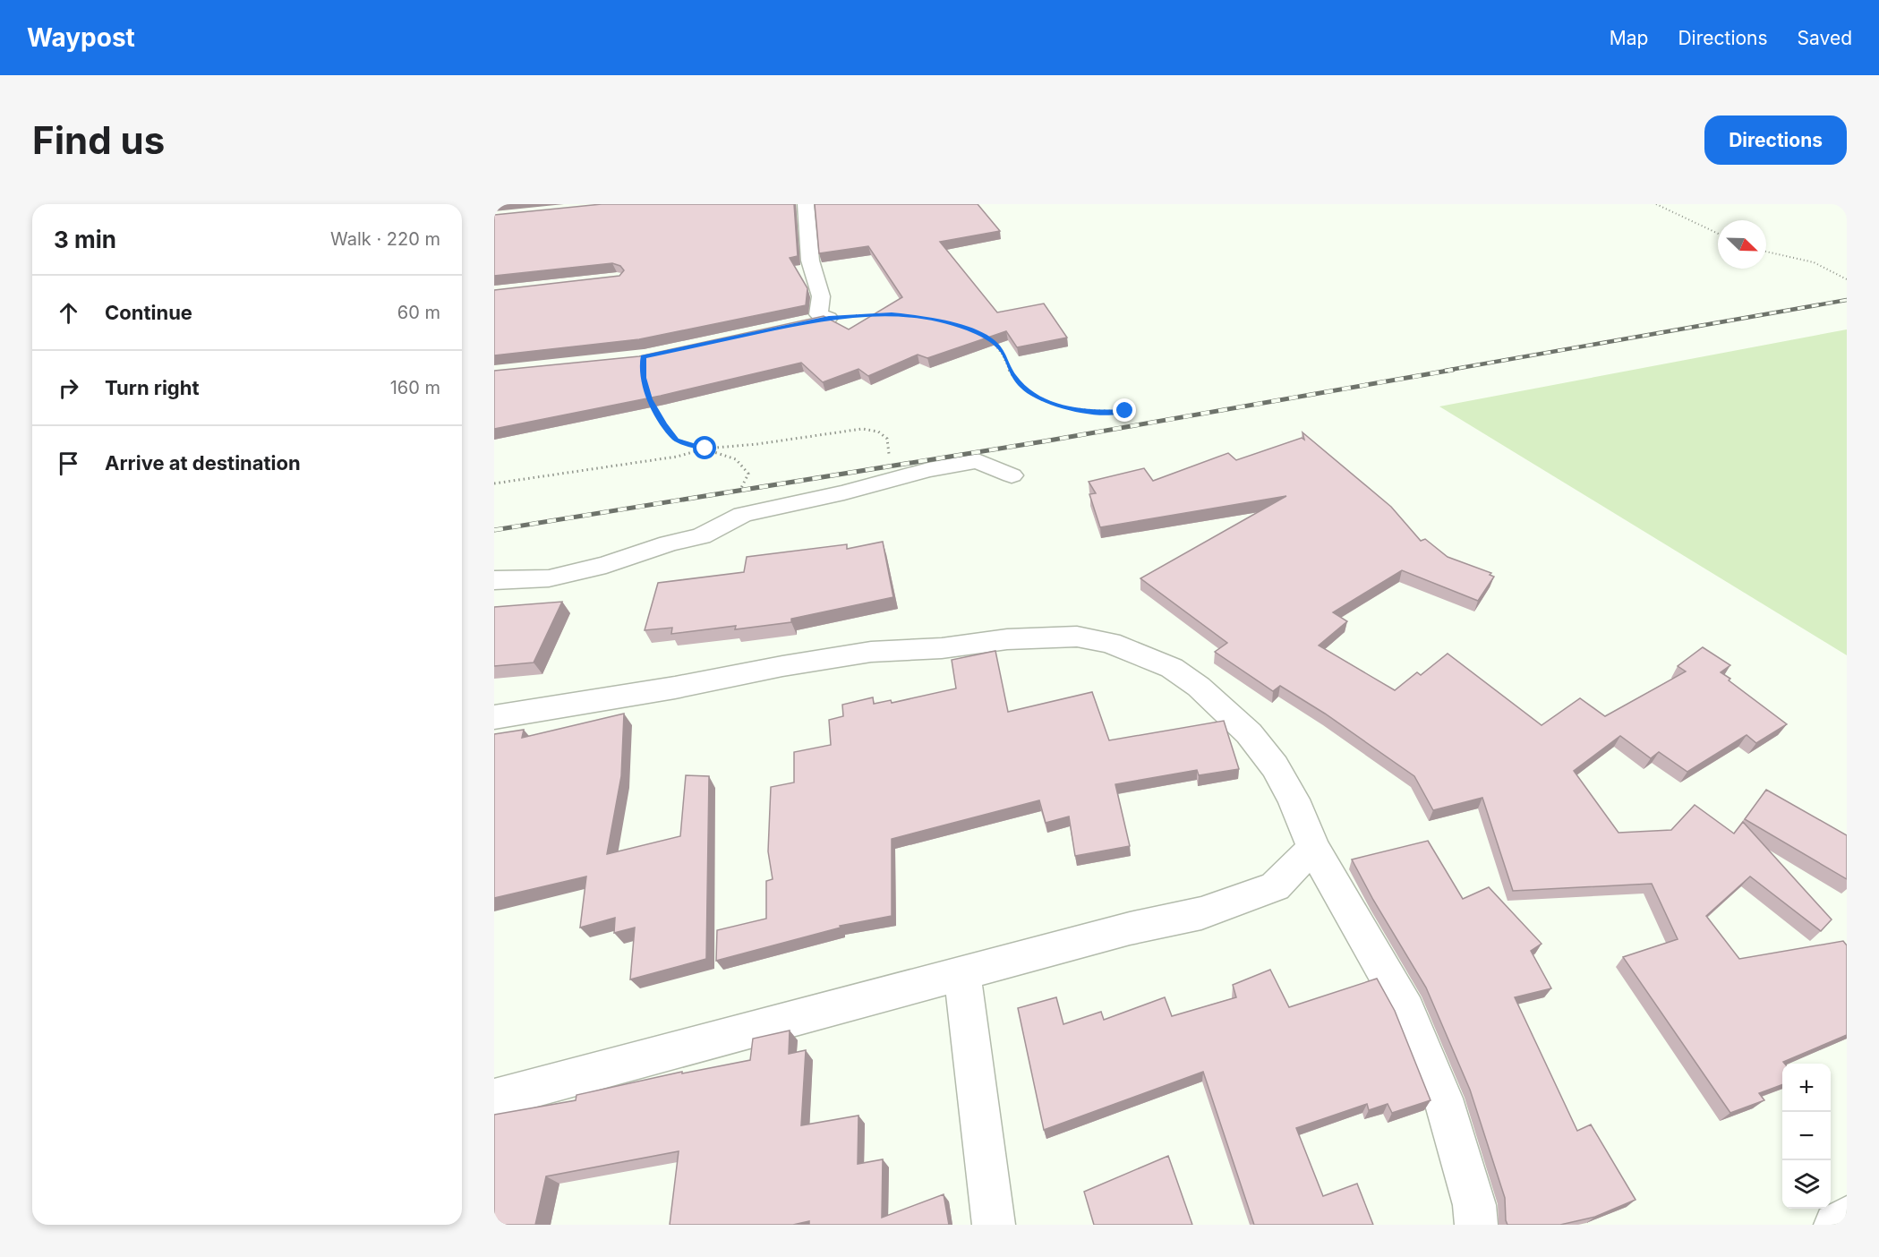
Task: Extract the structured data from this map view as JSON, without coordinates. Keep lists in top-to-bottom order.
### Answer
{
  "north": "bottom right",
  "page": {
    "header": "Waypost",
    "nav": ["Map", "Directions", "Saved"],
    "buttons": "Directions",
    "title": "Find us",
    "heading": ["3 min", "Walk · 220 m"],
    "list": [
      ["Continue", "60 m"],
      ["Turn right", "160 m"],
      "Arrive at destination"
    ],
    "map_buttons": ["+", "−"]
  }
}
